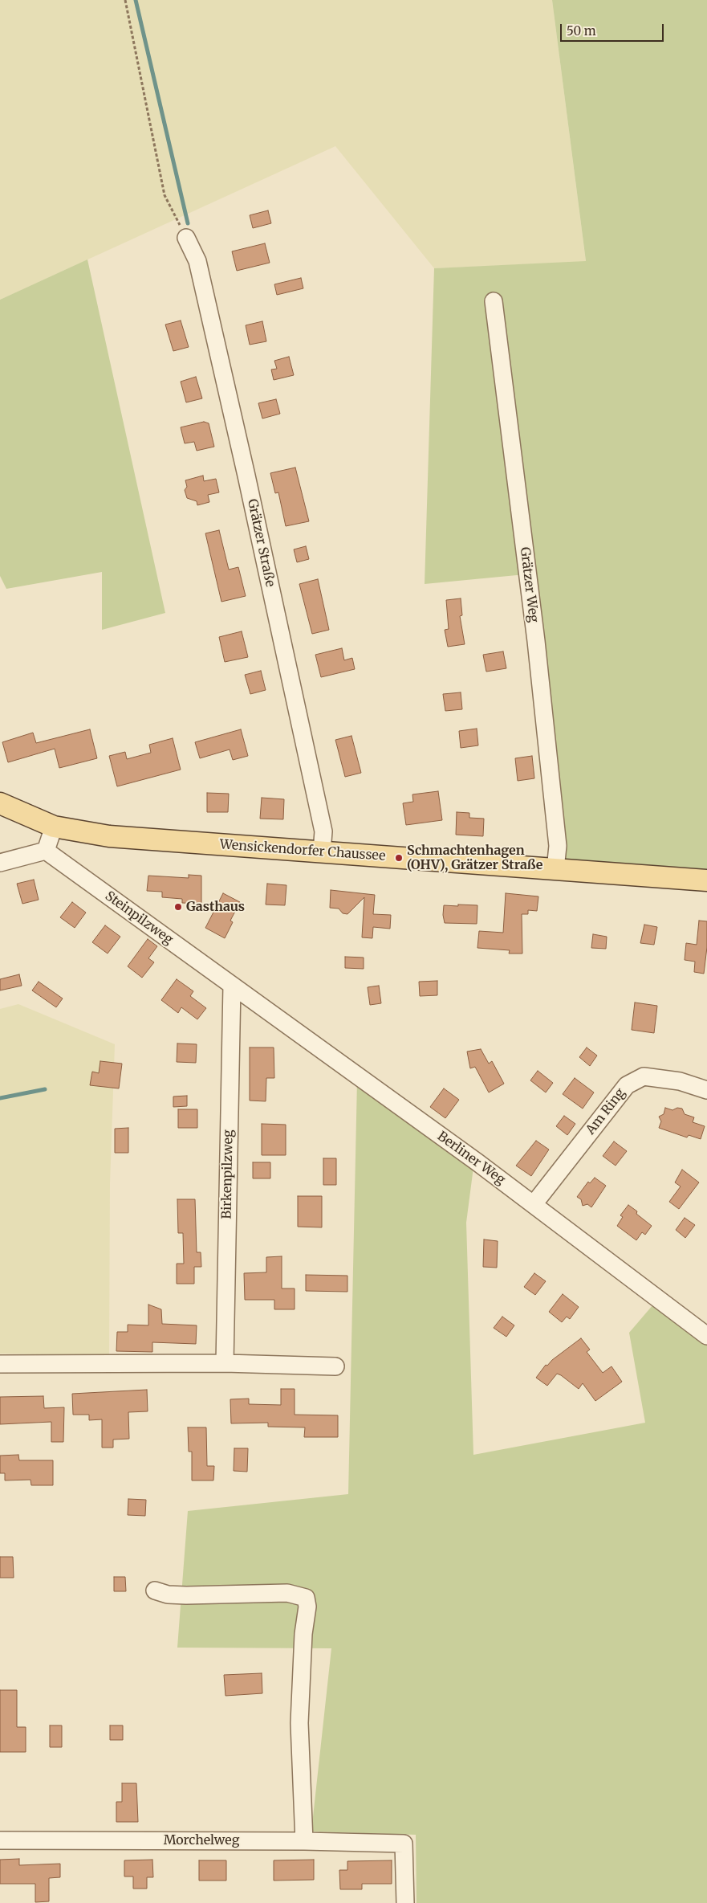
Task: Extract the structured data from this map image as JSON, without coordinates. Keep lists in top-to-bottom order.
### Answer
{
  "streets": {
    "main road": ["Wensickendorfer Chaussee"],
    "street": [
      "Grätzer Straße",
      "Grätzer Weg",
      "Steinpilzweg",
      "Am Ring",
      "Berliner Weg",
      "Birkenpilzweg",
      "Morchelweg"
    ]
  },
  "crossings": [
    ["Grätzer Straße", "Wensickendorfer Chaussee"],
    ["Grätzer Weg", "Wensickendorfer Chaussee"],
    ["Steinpilzweg", "Berliner Weg"],
    ["Steinpilzweg", "Birkenpilzweg"],
    ["Am Ring", "Berliner Weg"],
    ["Berliner Weg", "Birkenpilzweg"]
  ],
  "places": ["Schmachtenhagen (OHV), Grätzer Straße", "Gasthaus"],
  "scale_bar": "50 m"
}
